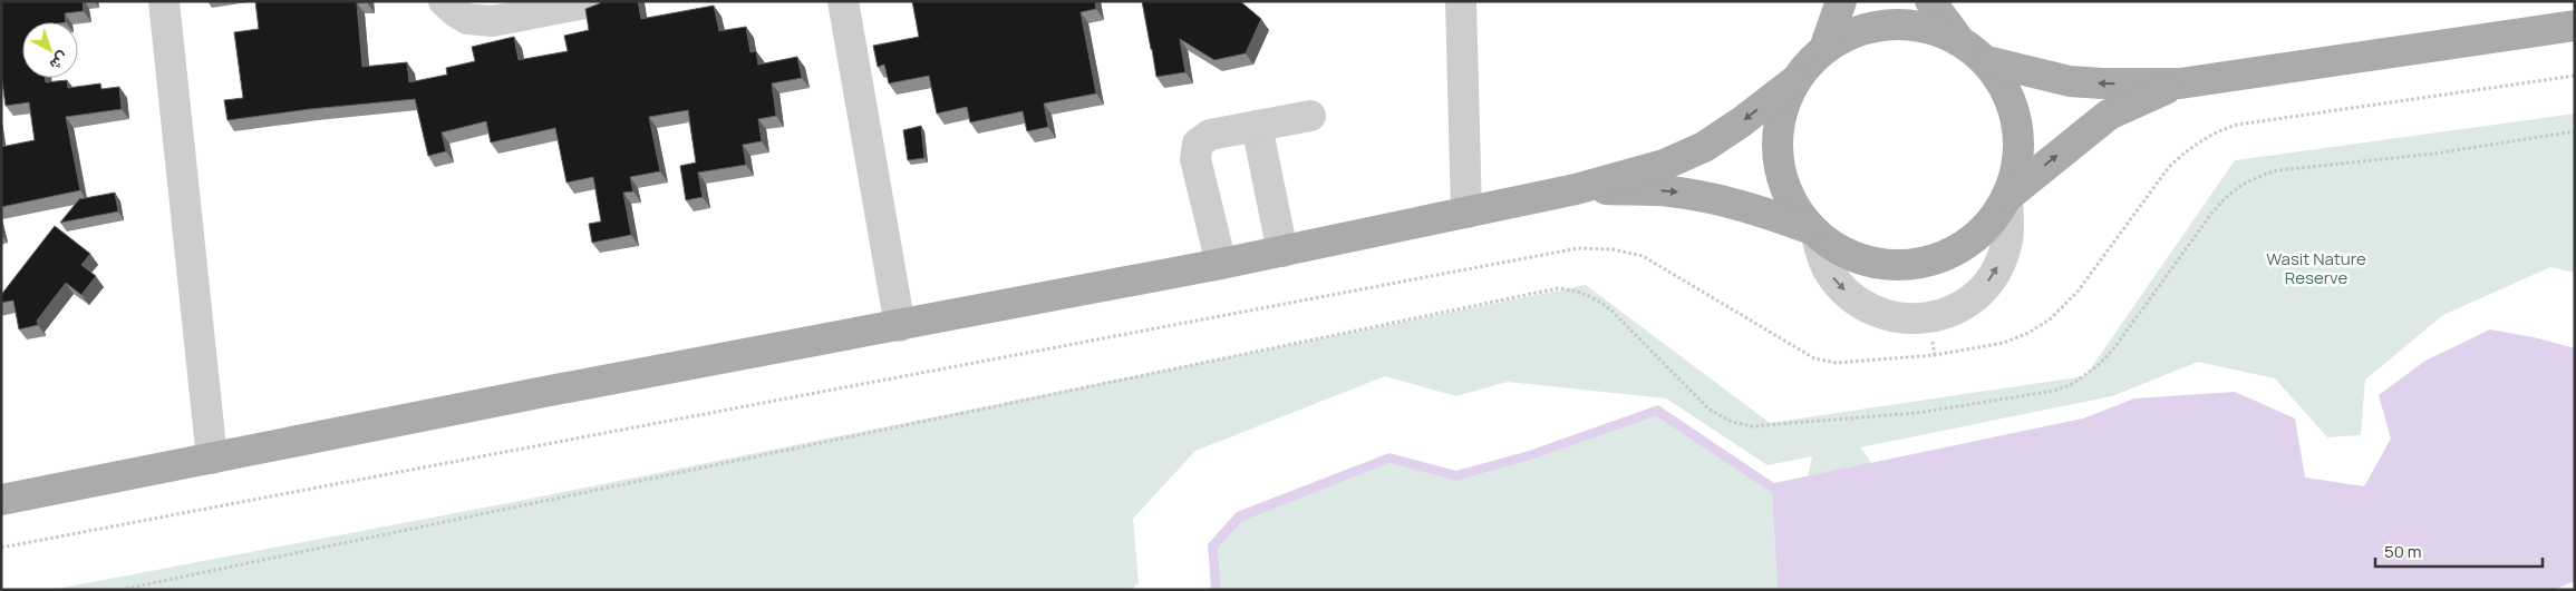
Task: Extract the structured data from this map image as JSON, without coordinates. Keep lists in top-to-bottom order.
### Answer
{
  "parks": ["Wasit Nature Reserve"],
  "scale_bar": "50 m",
  "north": "bottom right"
}
